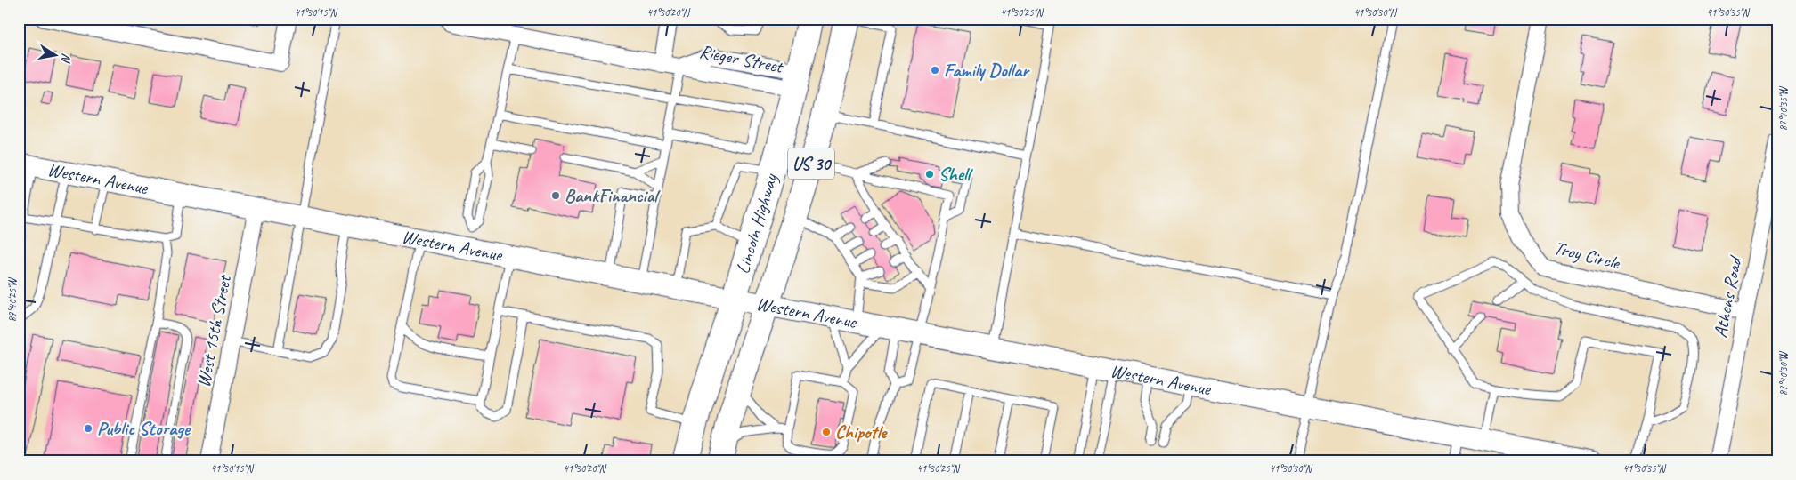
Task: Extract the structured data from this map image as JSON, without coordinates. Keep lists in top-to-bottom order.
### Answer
{
  "streets": {
    "main road": ["US 30", "Western Avenue", "Lincoln Highway"],
    "street": [
      "Rieger Street",
      "Troy Circle",
      "Athens Road",
      "West 15th Street"
    ]
  },
  "crossings": [
    ["Rieger Street", "Lincoln Highway"],
    ["US 30", "Western Avenue"],
    ["US 30", "Lincoln Highway"],
    ["Western Avenue", "Lincoln Highway"],
    ["Western Avenue", "West 15th Street"],
    ["Troy Circle", "Athens Road"]
  ],
  "places": [
    "Family Dollar",
    "Shell",
    "BankFinancial",
    "Public Storage",
    "Chipotle"
  ],
  "north": "right",
  "coordinates": [
    "41°30'15\"N",
    "41°30'20\"N",
    "41°30'25\"N",
    "41°30'30\"N",
    "41°30'35\"N",
    "87°40'35\"W",
    "87°40'25\"W",
    "87°40'30\"W"
  ]
}
